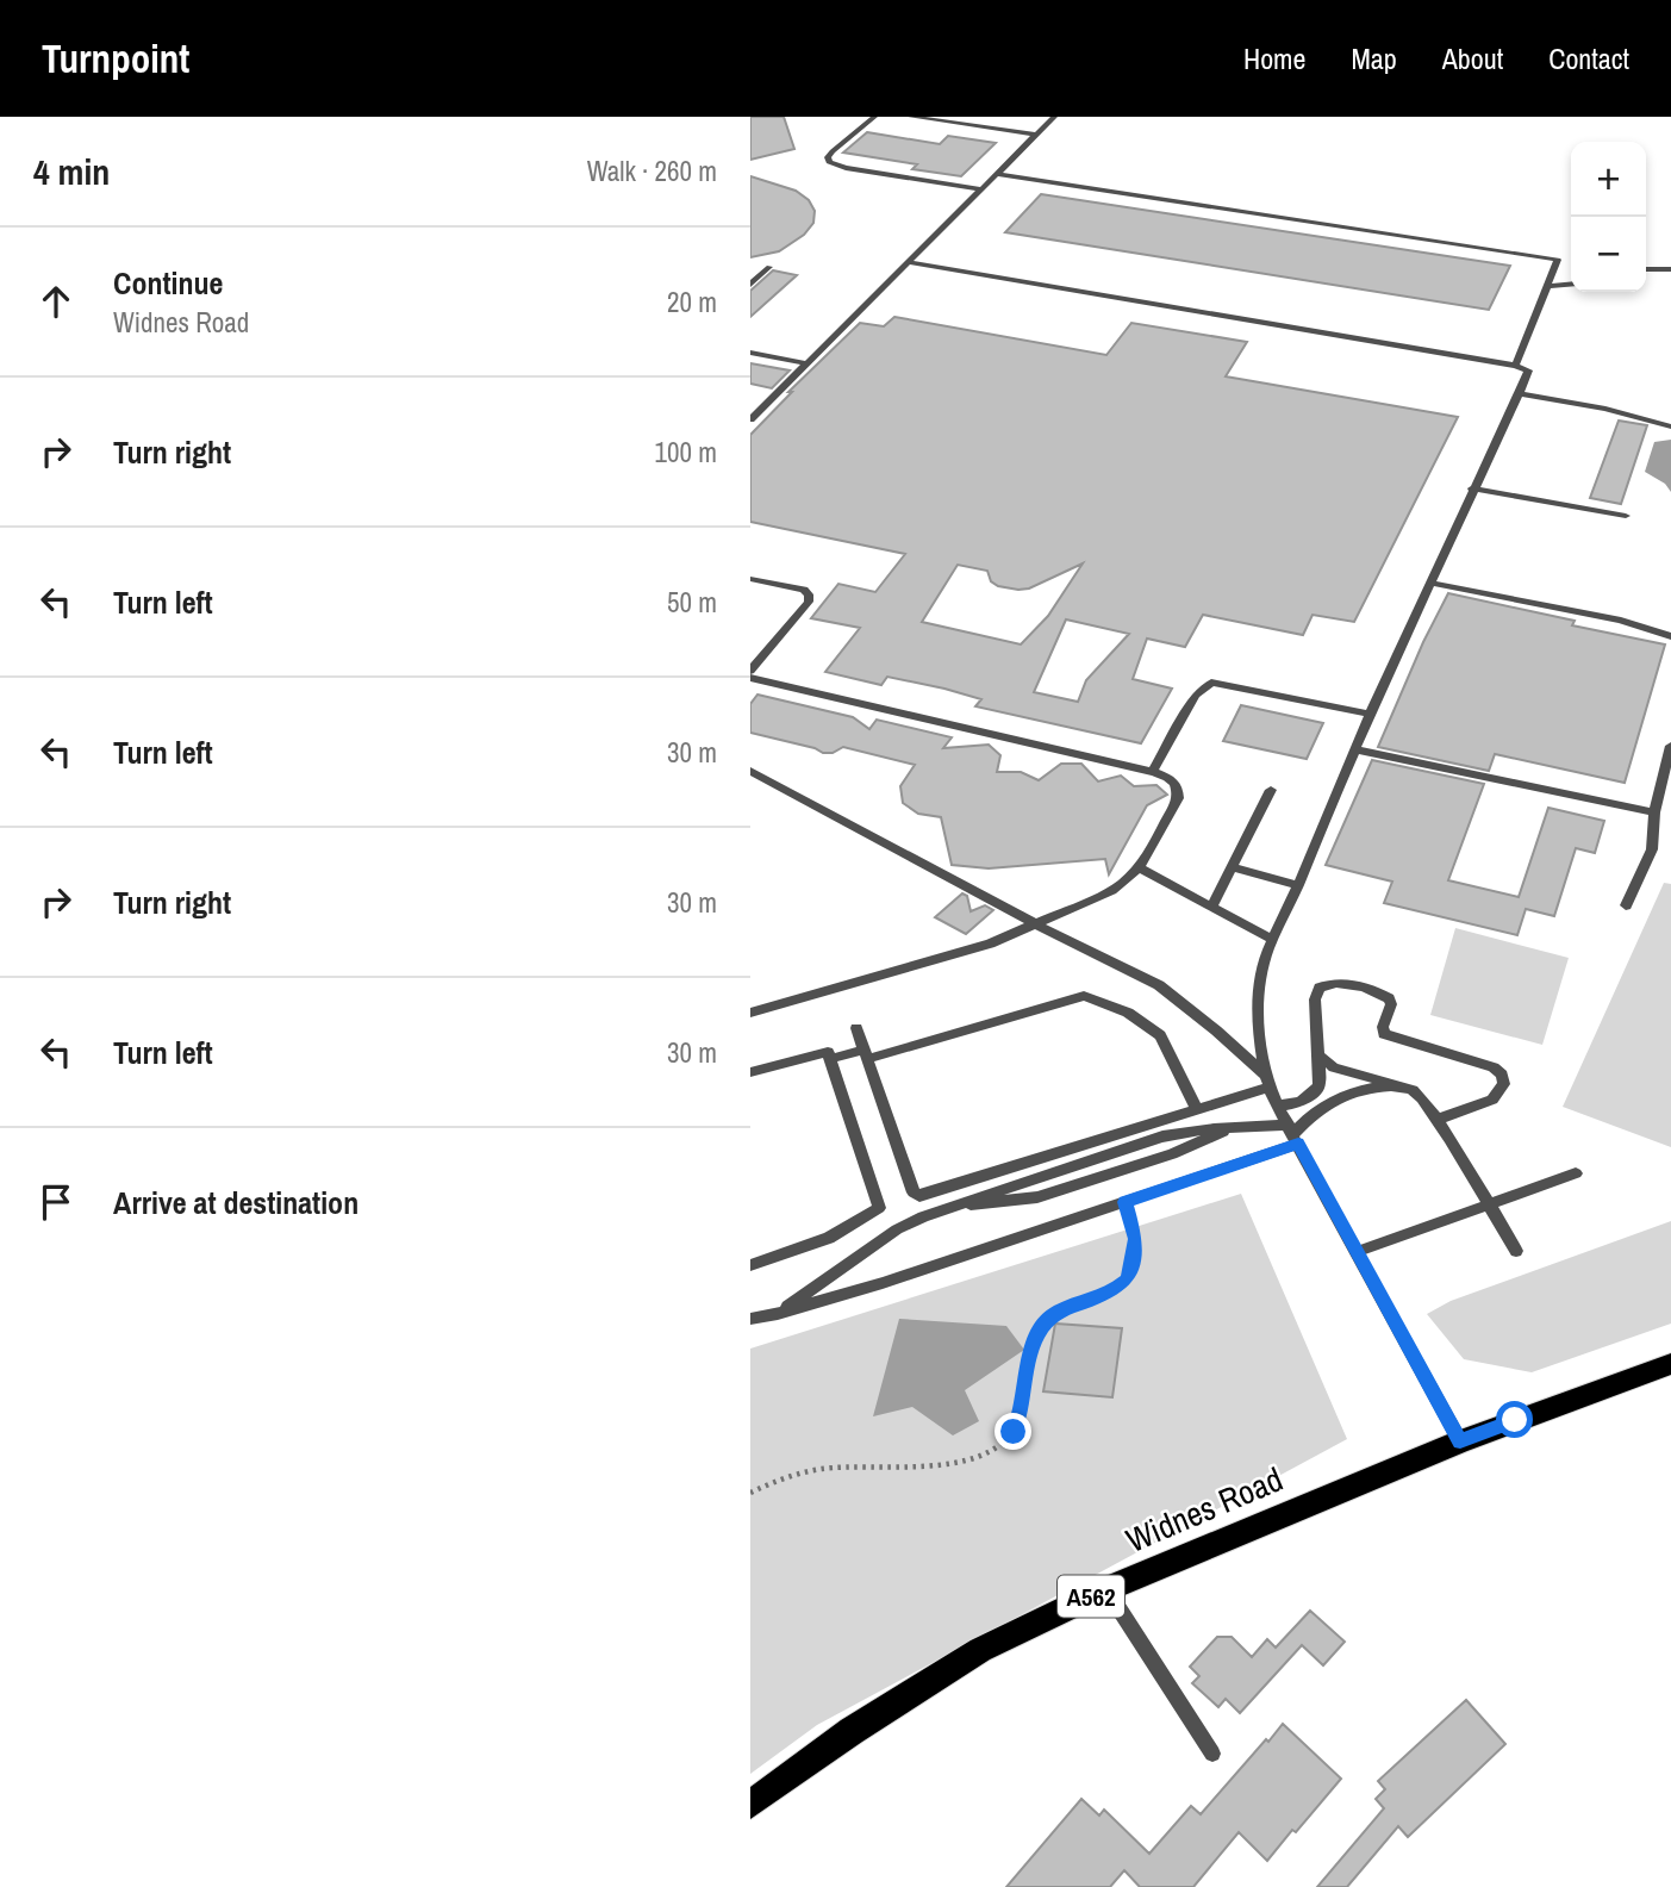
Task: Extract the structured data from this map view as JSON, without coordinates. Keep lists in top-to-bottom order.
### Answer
{
  "streets": {
    "main road": ["Widnes Road", "A562"]
  },
  "page": {
    "header": "Turnpoint",
    "nav": [
      "Home",
      "Map",
      "About",
      "Contact"
    ],
    "heading": ["4 min", "Walk · 260 m"],
    "map_buttons": ["+", "−"],
    "list": [
      ["Continue", "Widnes Road", "20 m"],
      ["Turn right", "100 m"],
      ["Turn left", "50 m"],
      ["Turn left", "30 m"],
      ["Turn right", "30 m"],
      ["Turn left", "30 m"],
      "Arrive at destination"
    ]
  }
}
